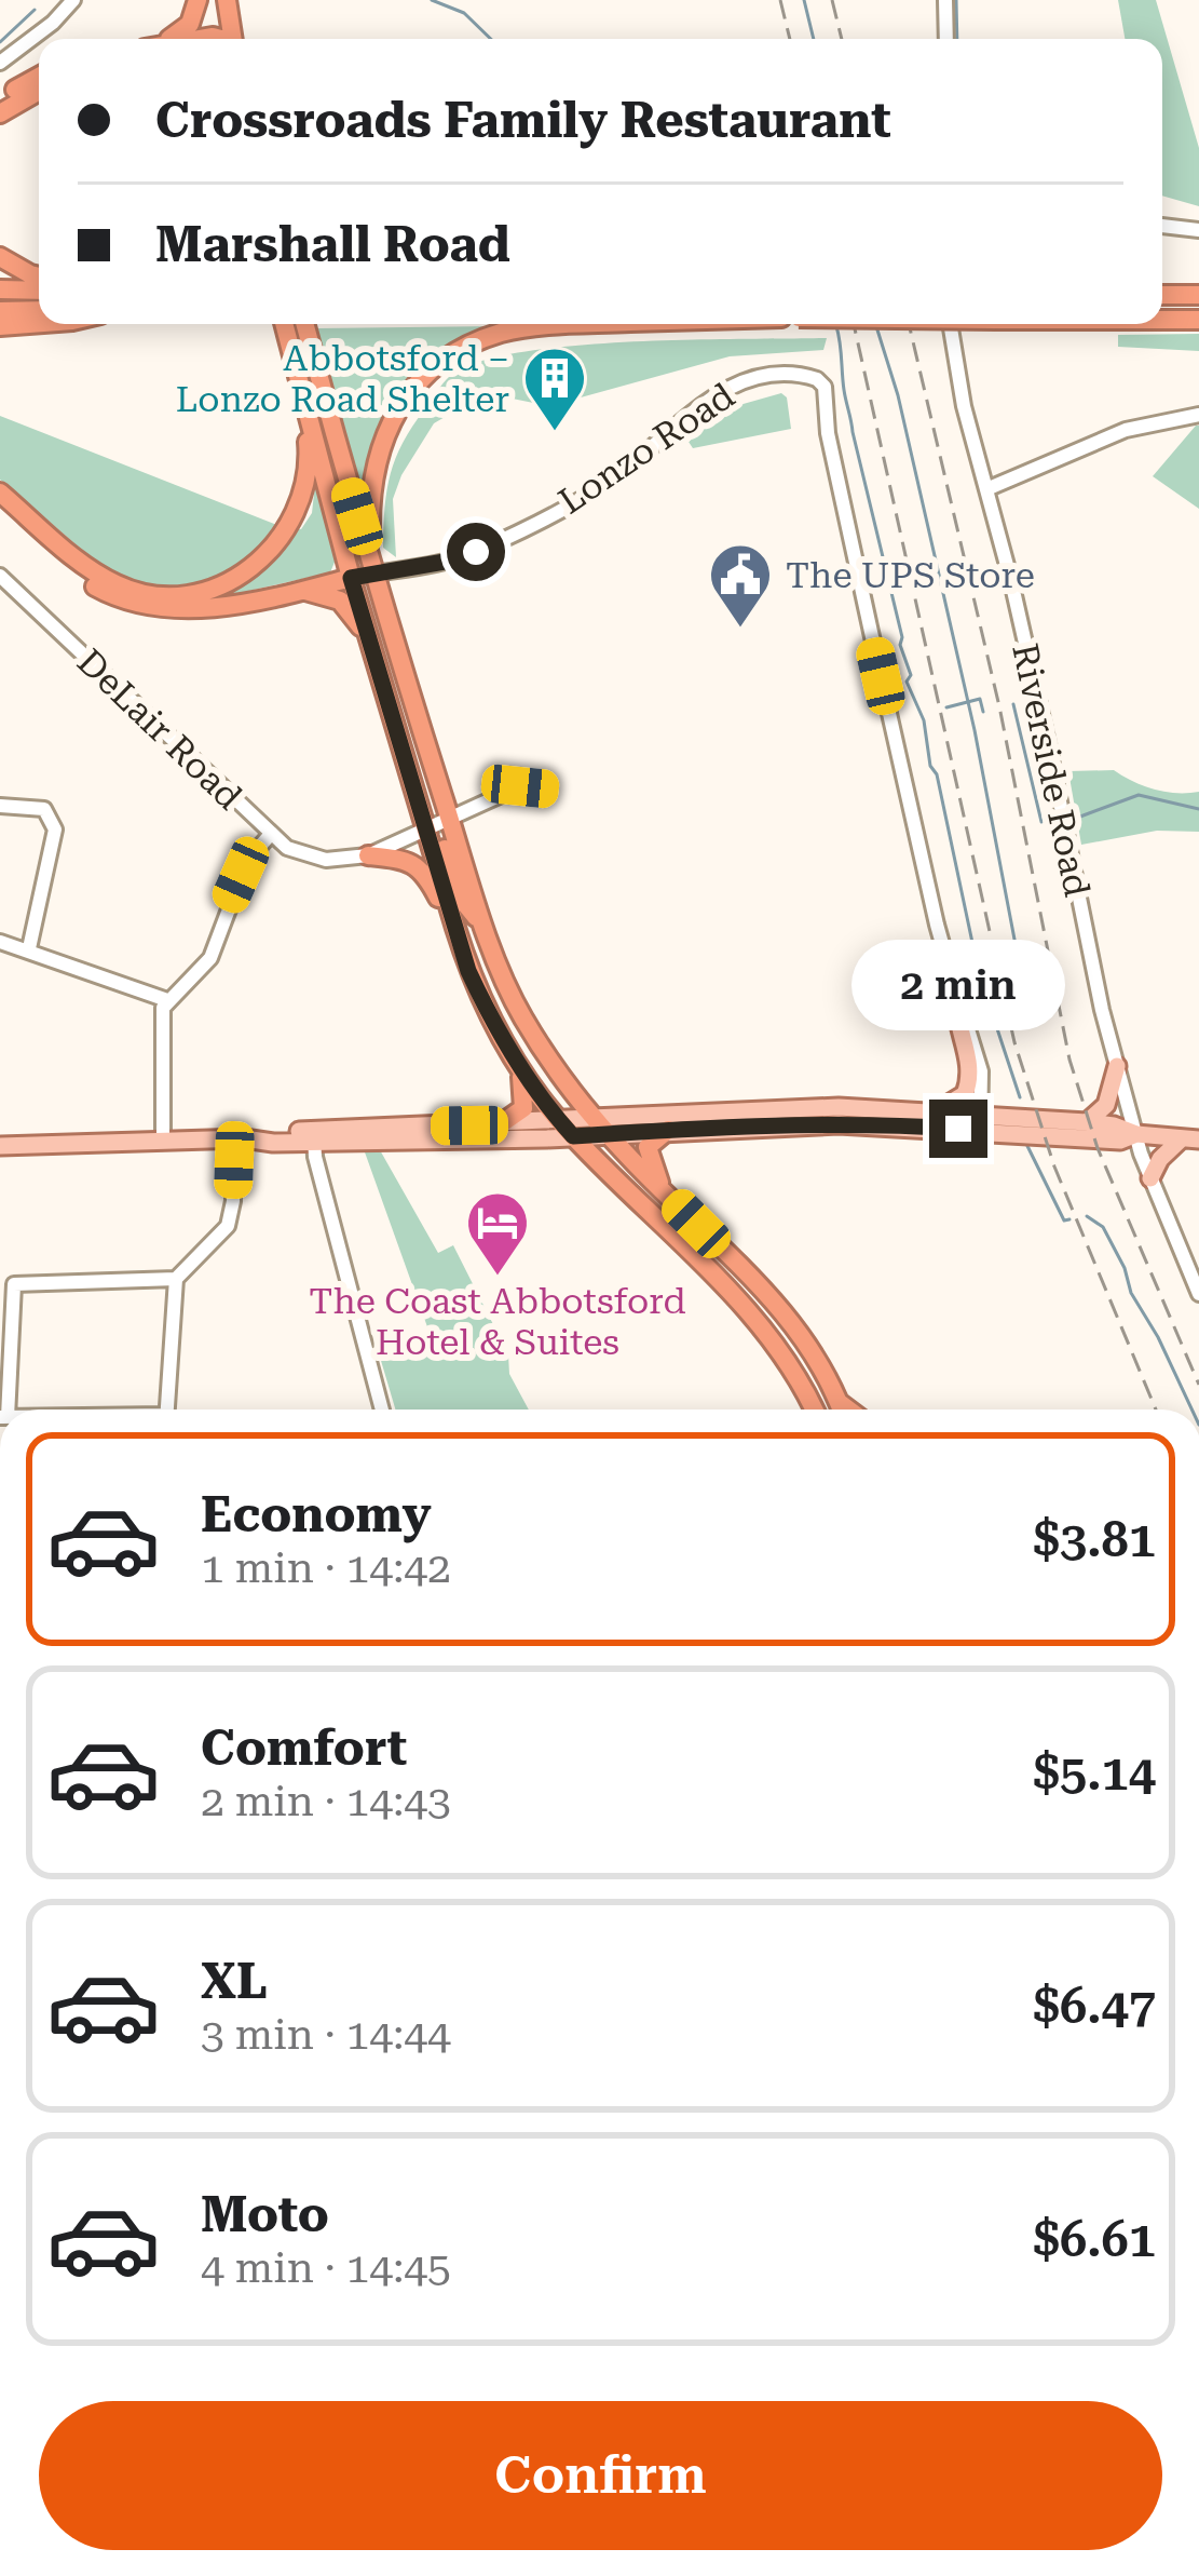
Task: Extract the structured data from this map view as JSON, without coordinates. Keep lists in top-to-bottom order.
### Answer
{
  "streets": {
    "street": ["Lonzo Road", "DeLair Road", "Riverside Road"]
  },
  "places": {
    "building": ["Abbotsford – Lonzo Road Shelter"],
    "public building": ["The UPS Store"],
    "hotel": ["The Coast Abbotsford Hotel & Suites"]
  },
  "page": {
    "banner": ["Crossroads Family Restaurant", "Marshall Road"],
    "bubble": "2 min",
    "list": [
      {
        "name": "Economy",
        "note": "1 min · 14:42",
        "value": "$3.81"
      },
      {
        "name": "Comfort",
        "note": "2 min · 14:43",
        "value": "$5.14"
      },
      {
        "name": "XL",
        "note": "3 min · 14:44",
        "value": "$6.47"
      },
      {
        "name": "Moto",
        "note": "4 min · 14:45",
        "value": "$6.61"
      }
    ],
    "buttons": "Confirm"
  }
}
